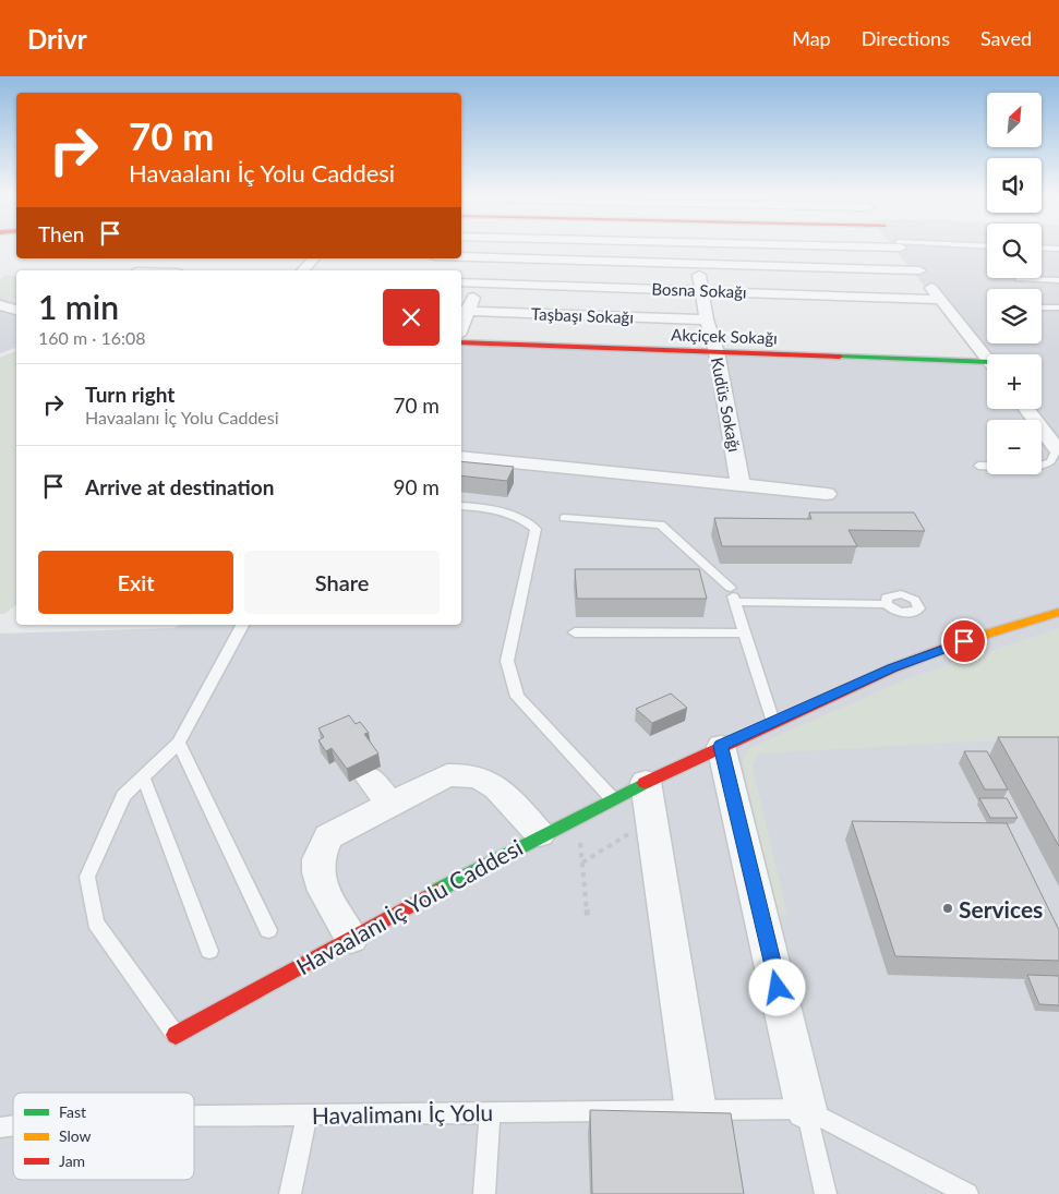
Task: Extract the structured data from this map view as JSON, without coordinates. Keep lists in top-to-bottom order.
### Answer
{
  "streets": {
    "street": [
      "Bosna Sokağı",
      "Taşbaşı Sokağı",
      "Akçiçek Sokağı",
      "Kudüs Sokağı",
      "Havaalanı İç Yolu Caddesi"
    ],
    "lane": ["Havalimanı İç Yolu"]
  },
  "crossings": [
    ["Bosna Sokağı", "Kudüs Sokağı"],
    ["Taşbaşı Sokağı", "Kudüs Sokağı"],
    ["Akçiçek Sokağı", "Kudüs Sokağı"]
  ],
  "places": ["Services"],
  "legend": ["Fast", "Slow", "Jam"],
  "north": "top right",
  "page": {
    "header": "Drivr",
    "nav": ["Map", "Directions", "Saved"],
    "map_buttons": ["+", "−"],
    "turn": ["70 m", "Havaalanı İç Yolu Caddesi"],
    "then": "Then",
    "heading": ["1 min", "160 m · 16:08"],
    "list": [
      {
        "name": "Turn right",
        "note": "Havaalanı İç Yolu Caddesi",
        "value": "70 m"
      },
      {
        "name": "Arrive at destination",
        "value": "90 m"
      }
    ],
    "buttons": ["Exit", "Share"]
  }
}
